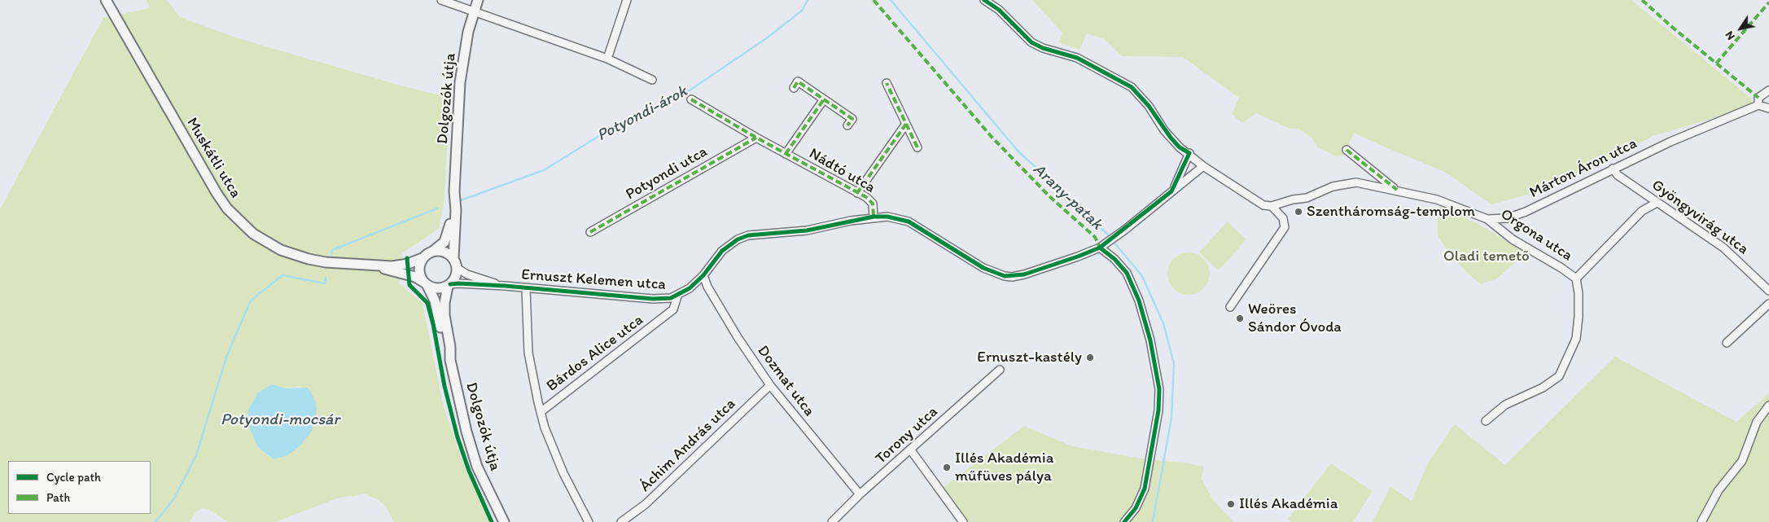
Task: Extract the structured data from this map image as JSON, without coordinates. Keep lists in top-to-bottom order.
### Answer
{
  "streets": {
    "main road": ["Dolgozók útja", "Muskátli utca"],
    "street": [
      "Márton Áron utca",
      "Nádtó utca",
      "Potyondi utca",
      "Gyöngyvirág utca",
      "Orgona utca",
      "Ernuszt Kelemen utca",
      "Bárdos Alice utca",
      "Dozmat utca",
      "Torony utca",
      "Áchim András utca"
    ]
  },
  "crossings": [
    ["Dolgozók útja", "Muskátli utca"],
    ["Dolgozók útja", "Ernuszt Kelemen utca"],
    ["Muskátli utca", "Ernuszt Kelemen utca"],
    ["Márton Áron utca", "Gyöngyvirág utca"],
    ["Márton Áron utca", "Orgona utca"],
    ["Nádtó utca", "Potyondi utca"],
    ["Nádtó utca", "Ernuszt Kelemen utca"],
    ["Ernuszt Kelemen utca", "Bárdos Alice utca"],
    ["Ernuszt Kelemen utca", "Dozmat utca"],
    ["Dozmat utca", "Torony utca"],
    ["Dozmat utca", "Áchim András utca"]
  ],
  "water": ["Potyondi-árok", "Arany-patak", "Potyondi-mocsár"],
  "parks": ["Oladi temető"],
  "places": [
    "Szentháromság-templom",
    "Weöres Sándor Óvoda",
    "Ernuszt-kastély",
    "Illés Akadémia műfüves pálya",
    "Illés Akadémia"
  ],
  "legend": ["Cycle path", "Path"],
  "north": "bottom left"
}
